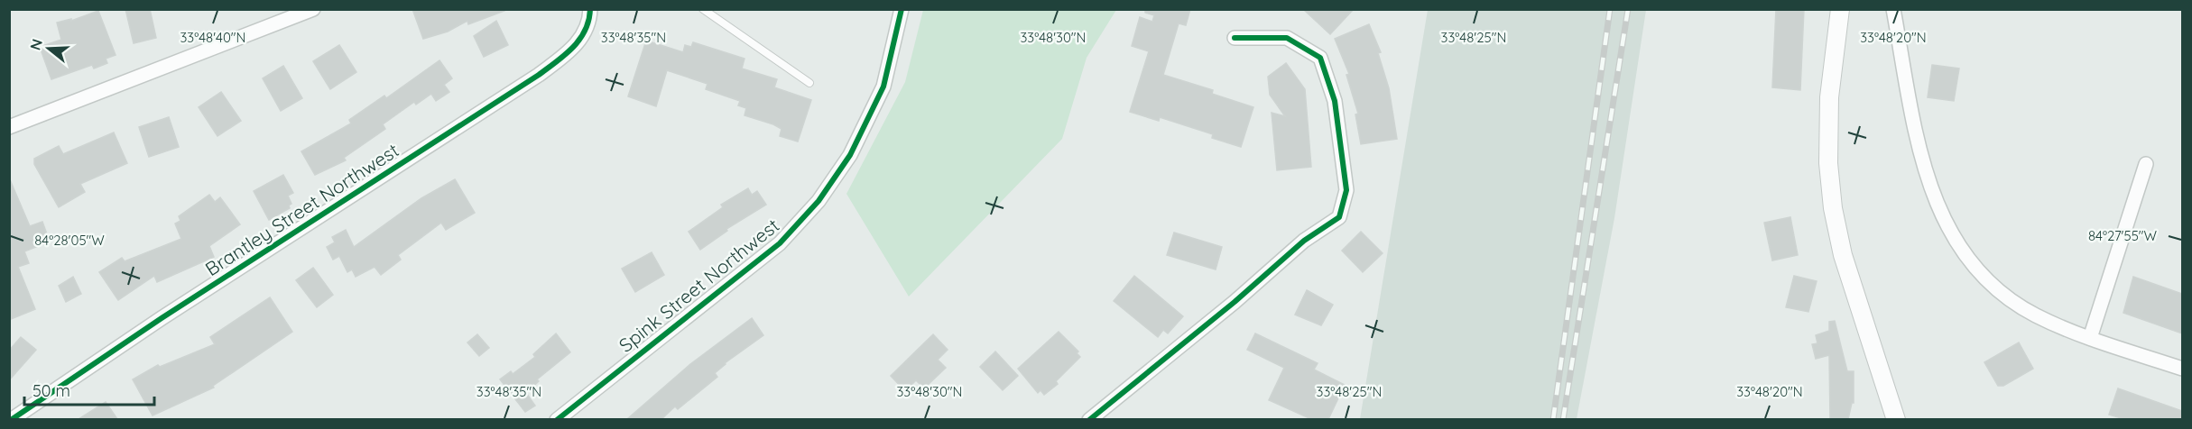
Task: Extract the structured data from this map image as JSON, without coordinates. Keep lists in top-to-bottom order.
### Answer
{
  "streets": {
    "street": ["Brantley Street Northwest", "Spink Street Northwest"]
  },
  "scale_bar": "50 m",
  "north": "left",
  "coordinates": [
    "33°48'40\"N",
    "33°48'35\"N",
    "33°48'30\"N",
    "33°48'25\"N",
    "33°48'20\"N",
    "84°27'55\"W",
    "84°28'05\"W"
  ]
}
